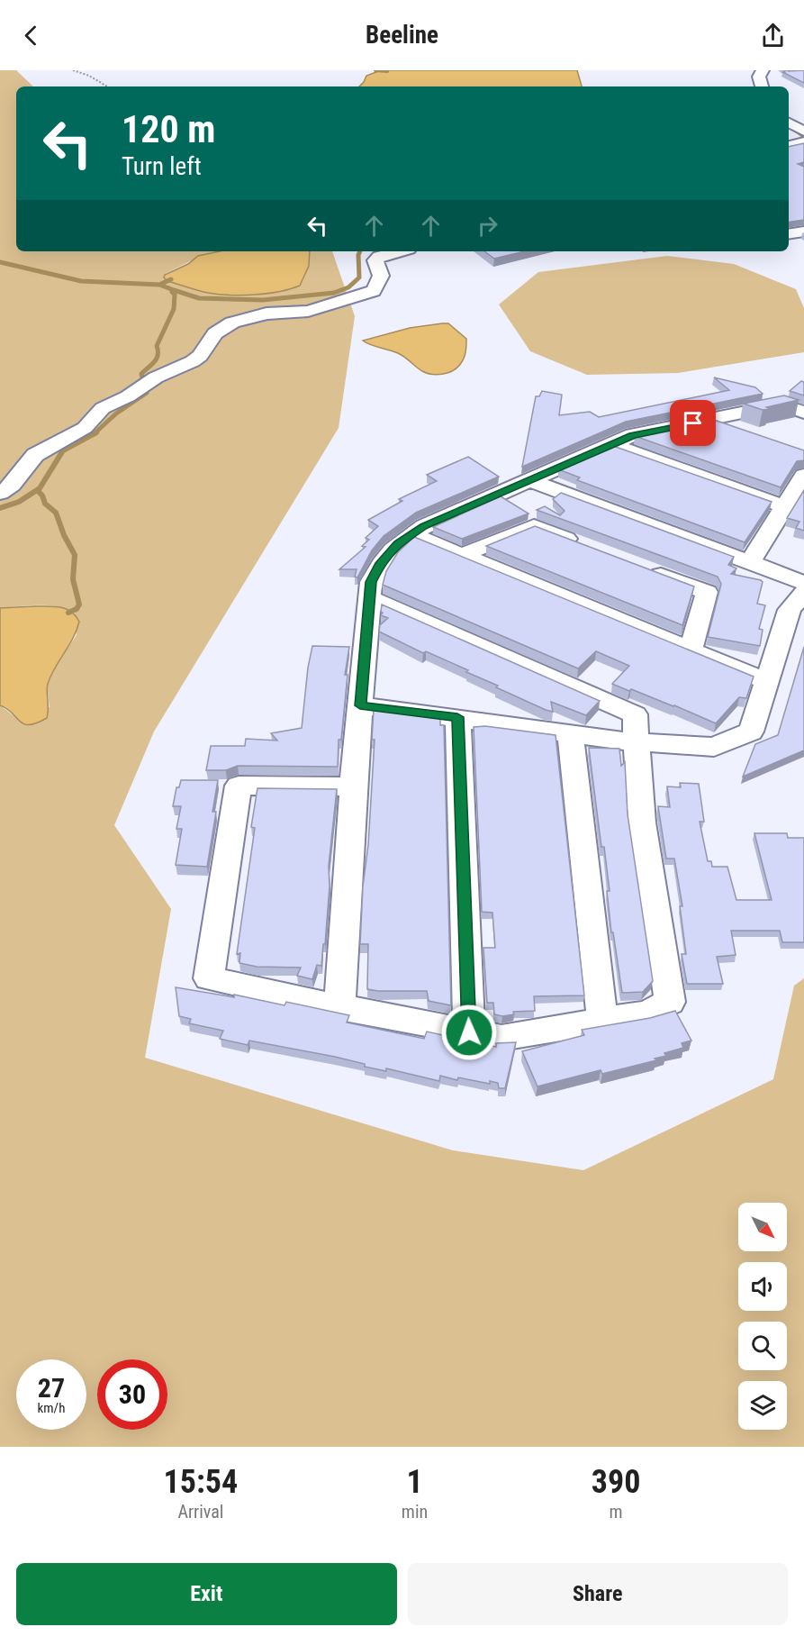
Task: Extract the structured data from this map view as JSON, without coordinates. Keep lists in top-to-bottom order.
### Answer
{
  "north": "bottom right",
  "page": {
    "header": "Beeline",
    "turn": ["120 m", "Turn left"],
    "speed": "27 km/h",
    "limit": "30",
    "eta": [
      "15:54",
      "Arrival",
      "1",
      "min",
      "390",
      "m"
    ],
    "buttons": ["Exit", "Share"]
  }
}
